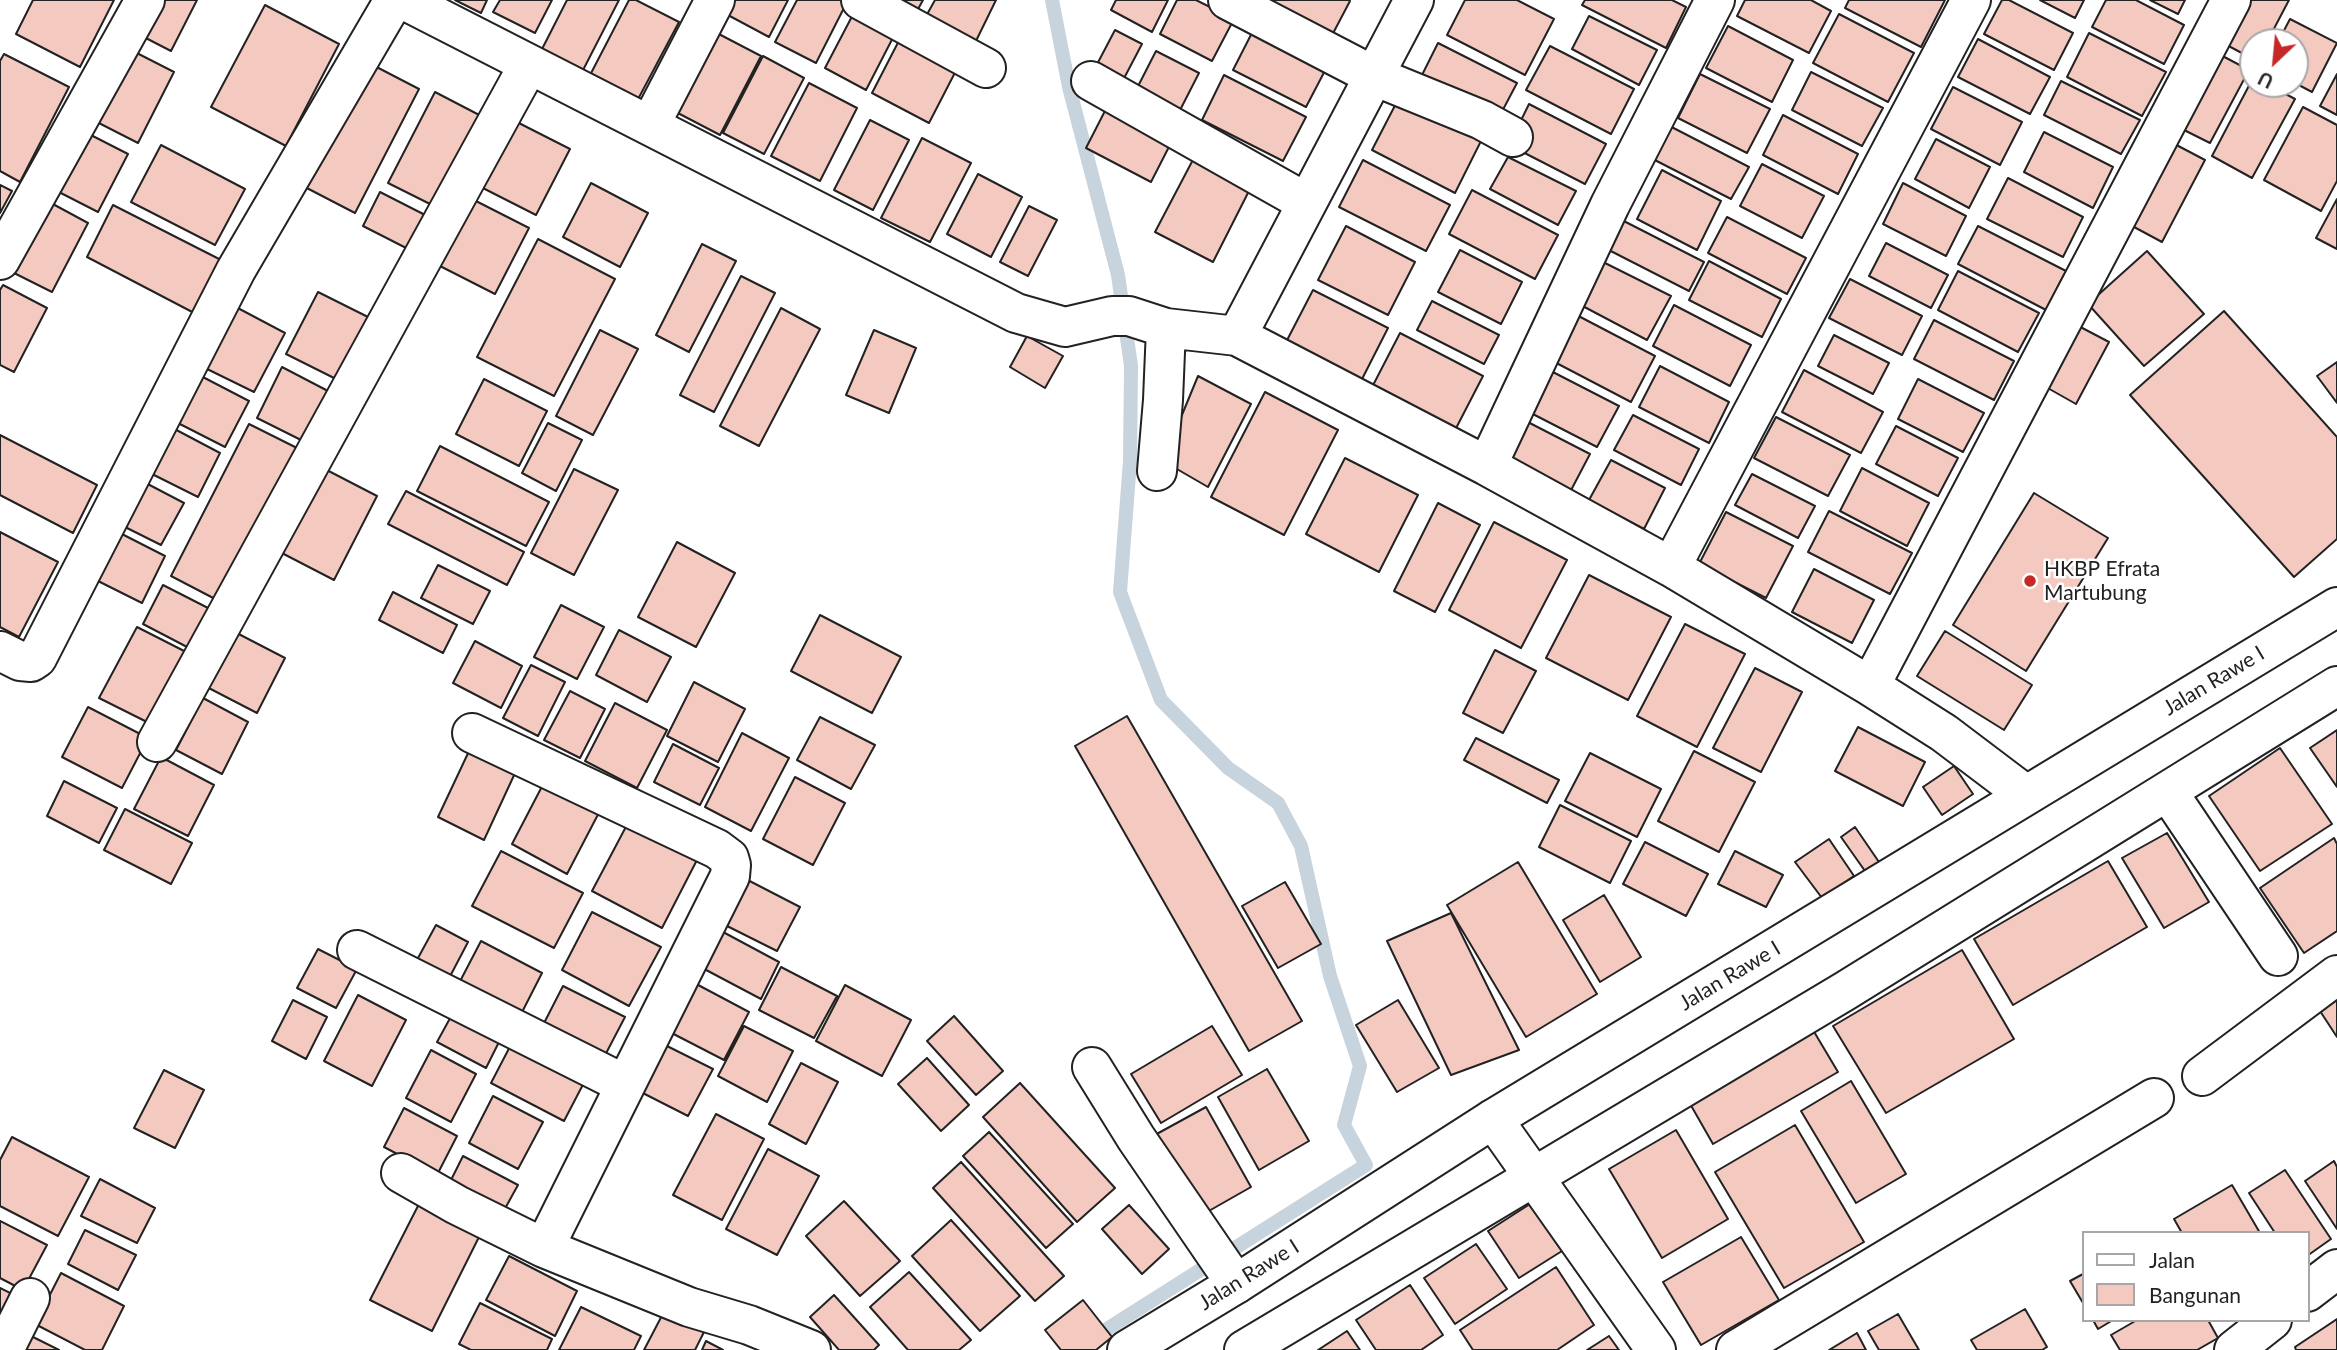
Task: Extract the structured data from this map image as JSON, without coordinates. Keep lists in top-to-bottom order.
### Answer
{
  "streets": {
    "street": ["Jalan Rawe I"]
  },
  "places": ["HKBP Efrata Martubung"],
  "legend": ["Jalan", "Bangunan"],
  "north": "bottom left"
}
